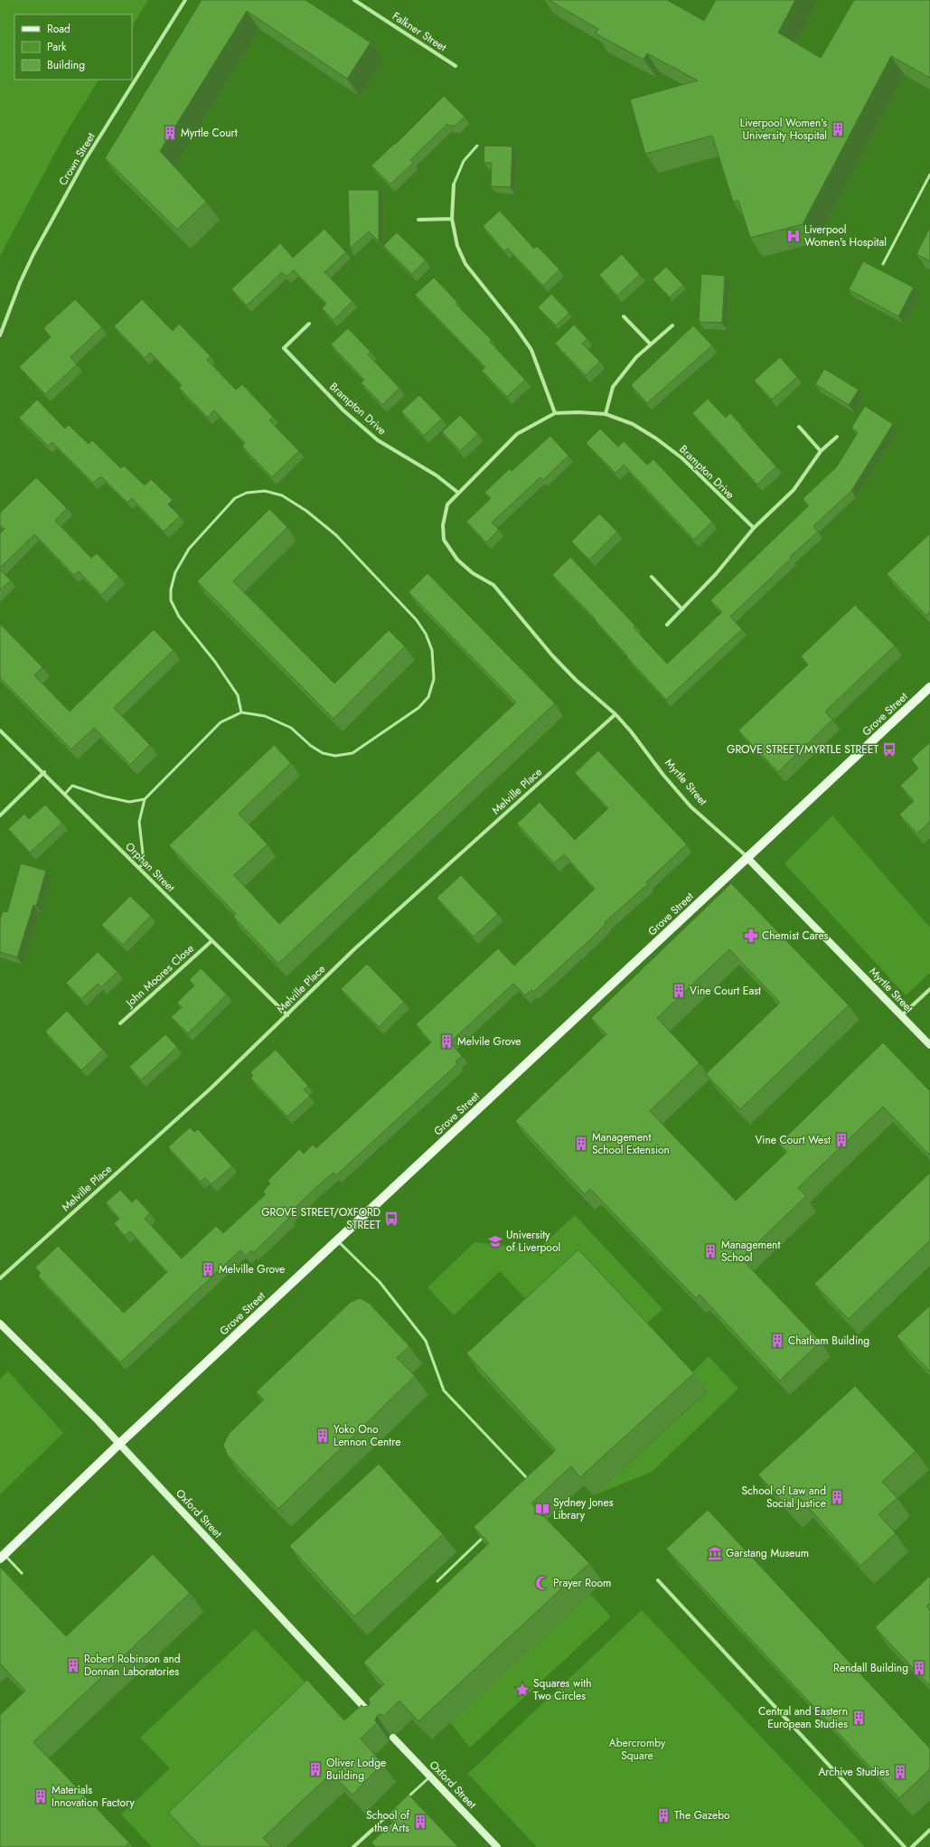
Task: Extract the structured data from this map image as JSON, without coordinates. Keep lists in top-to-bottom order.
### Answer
{
  "streets": {
    "main road": ["Grove Street"],
    "street": [
      "Falkner Street",
      "Crown Street",
      "Brampton Drive",
      "Myrtle Street",
      "Melville Place",
      "Orphan Street",
      "John Moores Close",
      "Oxford Street"
    ]
  },
  "crossings": [
    ["Brampton Drive", "Myrtle Street"],
    ["Grove Street", "Myrtle Street"],
    ["Grove Street", "Oxford Street"],
    ["Myrtle Street", "Melville Place"],
    ["Melville Place", "Orphan Street"],
    ["Orphan Street", "John Moores Close"]
  ],
  "parks": ["Abercromby Square"],
  "places": {
    "building": [
      "Liverpool Women's University Hospital",
      "Myrtle Court",
      "Vine Court East",
      "Melvile Grove",
      "Vine Court West",
      "Management School Extension",
      "Management School",
      "Melville Grove",
      "Chatham Building",
      "Yoko Ono Lennon Centre",
      "School of Law and Social Justice",
      "Robert Robinson and Donnan Laboratories",
      "Rendall Building",
      "Central and Eastern European Studies",
      "Oliver Lodge Building",
      "Archive Studies",
      "Materials Innovation Factory",
      "The Gazebo",
      "School of the Arts"
    ],
    "hospital": ["Liverpool Women's Hospital"],
    "bus stop": ["GROVE STREET/MYRTLE STREET", "GROVE STREET/OXFORD STREET"],
    "pharmacy": ["Chemist Cares"],
    "school or university": ["University of Liverpool"],
    "library": ["Sydney Jones Library"],
    "museum": ["Garstang Museum"],
    "mosque": ["Prayer Room"],
    "place": ["Squares with Two Circles"]
  },
  "legend": ["Road", "Park", "Building"]
}
